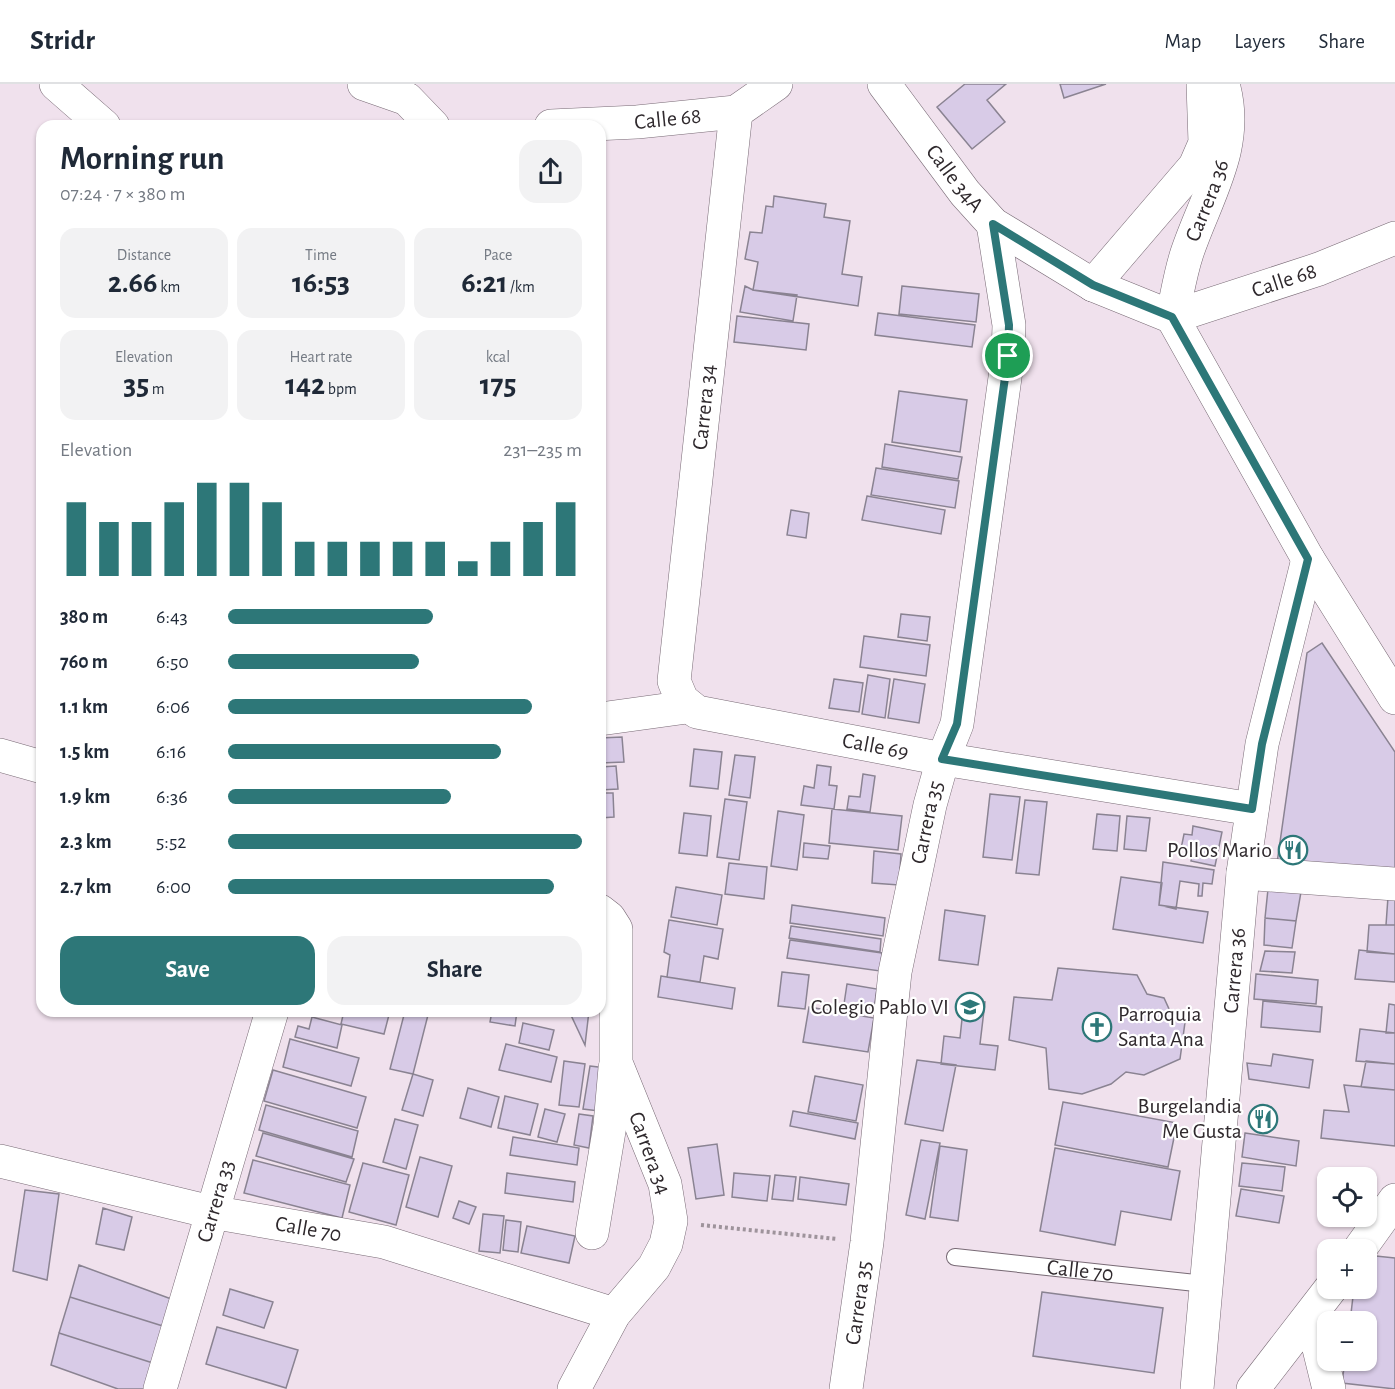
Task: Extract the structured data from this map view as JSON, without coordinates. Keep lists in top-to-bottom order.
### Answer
{
  "streets": {
    "street": [
      "Calle 68",
      "Calle 34A",
      "Carrera 36",
      "Carrera 34",
      "Calle 69",
      "Carrera 35",
      "Carrera 33",
      "Calle 70"
    ]
  },
  "crossings": [
    ["Calle 68", "Calle 34A"],
    ["Calle 68", "Carrera 36"],
    ["Calle 68", "Carrera 34"],
    ["Calle 34A", "Carrera 36"],
    ["Calle 34A", "Carrera 35"],
    ["Carrera 36", "Calle 69"],
    ["Carrera 36", "Calle 70"],
    ["Carrera 34", "Calle 69"],
    ["Carrera 34", "Calle 70"],
    ["Calle 69", "Carrera 35"],
    ["Carrera 33", "Calle 70"]
  ],
  "places": {
    "restaurant": ["Pollos Mario", "Burgelandia Me Gusta"],
    "school or university": ["Colegio Pablo VI"],
    "church": ["Parroquia Santa Ana"]
  },
  "page": {
    "header": "Stridr",
    "nav": ["Map", "Layers", "Share"],
    "heading": ["Morning run", "07:24 · 7 × 380 m"],
    "stats": [
      ["Distance", "2.66 km"],
      ["Time", "16:53"],
      ["Pace", "6:21 /km"],
      ["Elevation", "35 m"],
      ["Heart rate", "142 bpm"],
      ["kcal", "175"]
    ],
    "chart": ["Elevation", "231–235 m"],
    "list": [
      {
        "name": "380 m",
        "note": "6:43"
      },
      {
        "name": "760 m",
        "note": "6:50"
      },
      {
        "name": "1.1 km",
        "note": "6:06"
      },
      {
        "name": "1.5 km",
        "note": "6:16"
      },
      {
        "name": "1.9 km",
        "note": "6:36"
      },
      {
        "name": "2.3 km",
        "note": "5:52"
      },
      {
        "name": "2.7 km",
        "note": "6:00"
      }
    ],
    "buttons": ["Save", "Share"],
    "map_buttons": ["+", "−"]
  }
}
